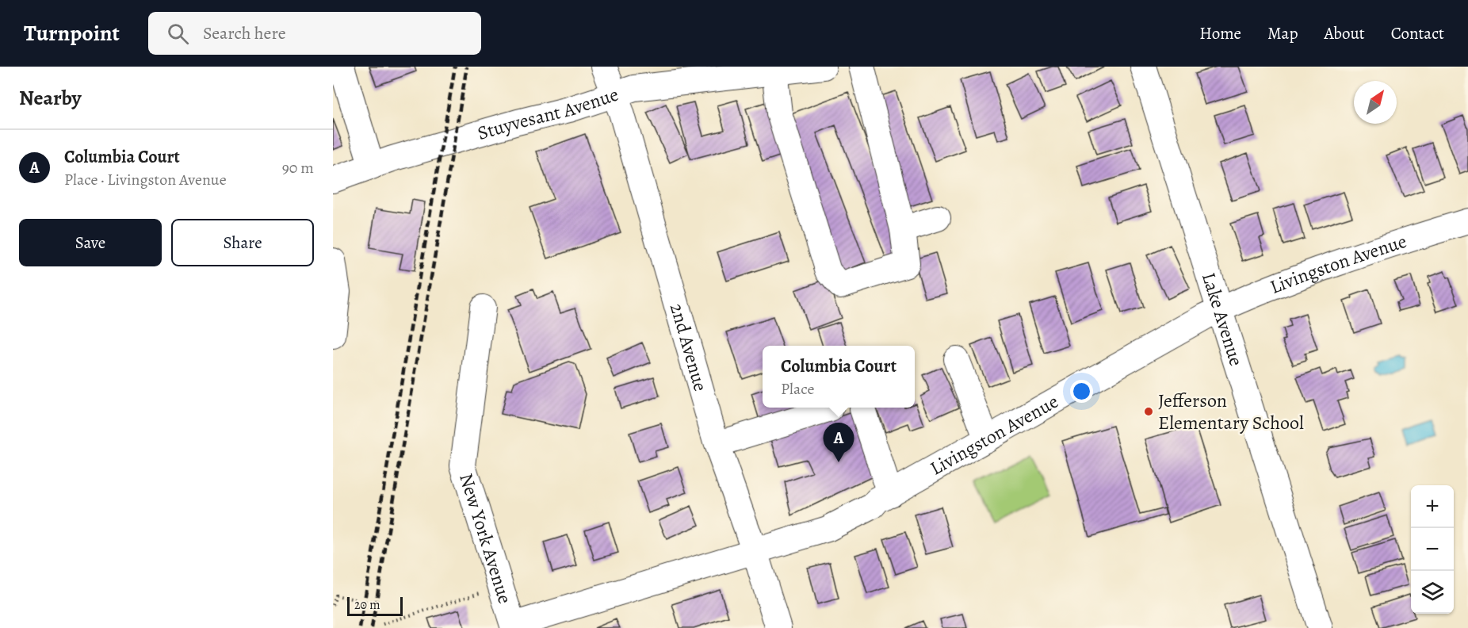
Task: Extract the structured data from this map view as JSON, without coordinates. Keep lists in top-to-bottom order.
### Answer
{
  "streets": {
    "street": [
      "Stuyvesant Avenue",
      "Livingston Avenue",
      "Lake Avenue",
      "2nd Avenue",
      "New York Avenue"
    ]
  },
  "crossings": [
    ["Stuyvesant Avenue", "2nd Avenue"],
    ["Livingston Avenue", "Lake Avenue"],
    ["Livingston Avenue", "2nd Avenue"],
    ["Livingston Avenue", "New York Avenue"]
  ],
  "places": ["Jefferson Elementary School"],
  "scale_bar": "20 m",
  "north": "top right",
  "page": {
    "header": "Turnpoint",
    "search": "Search here",
    "nav": [
      "Home",
      "Map",
      "About",
      "Contact"
    ],
    "heading": "Nearby",
    "list": [
      {
        "mark": "A",
        "name": "Columbia Court",
        "note": "Place · Livingston Avenue",
        "value": "90 m"
      }
    ],
    "buttons": ["Save", "Share"],
    "popup": ["Columbia Court", "Place"],
    "pins": "A",
    "map_buttons": ["+", "−"],
    "scale": "20 m"
  }
}
